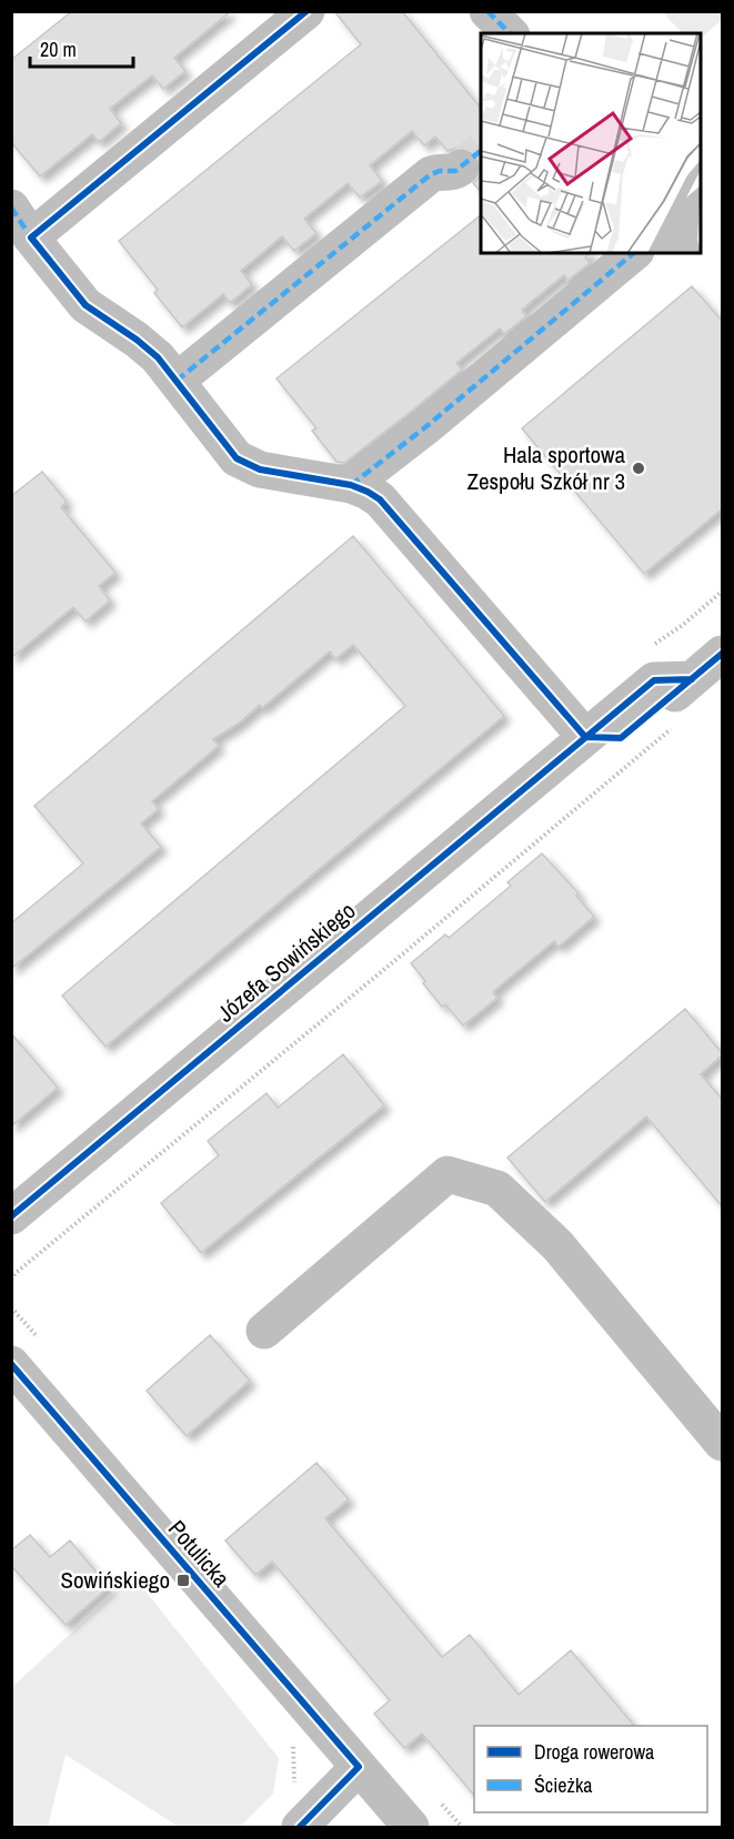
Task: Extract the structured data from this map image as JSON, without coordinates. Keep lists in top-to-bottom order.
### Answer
{
  "streets": {
    "street": ["Józefa Sowińskiego", "Potulicka"]
  },
  "places": {
    "other": ["Hala sportowa Zespołu Szkół nr 3"],
    "transit": ["Sowińskiego"]
  },
  "legend": ["Droga rowerowa", "Ścieżka"],
  "scale_bar": "20 m"
}
